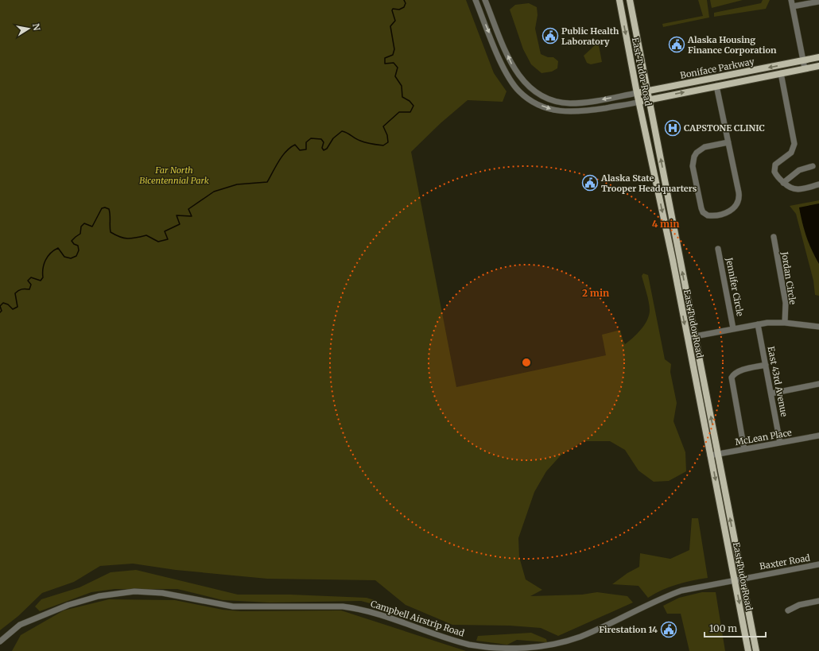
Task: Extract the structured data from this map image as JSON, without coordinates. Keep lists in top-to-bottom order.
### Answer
{
  "streets": {
    "main road": ["Boniface Parkway", "East Tudor Road"],
    "street": [
      "Jordan Circle",
      "Jennifer Circle",
      "East 43rd Avenue",
      "McLean Place",
      "Baxter Road",
      "Campbell Airstrip Road"
    ]
  },
  "crossings": [
    ["Boniface Parkway", "East Tudor Road"],
    ["East Tudor Road", "McLean Place"],
    ["East Tudor Road", "Baxter Road"],
    ["East Tudor Road", "Campbell Airstrip Road"],
    ["East 43rd Avenue", "McLean Place"],
    ["Baxter Road", "Campbell Airstrip Road"]
  ],
  "parks": ["Far North Bicentennial Park"],
  "places": {
    "public building": [
      "Public Health Laboratory",
      "Alaska Housing Finance Corporation",
      "Alaska State Trooper Headquarters",
      "Firestation 14"
    ],
    "hospital": ["CAPSTONE CLINIC"]
  },
  "scale_bar": "100 m",
  "north": "right",
  "rings": ["4 min", "2 min"]
}
